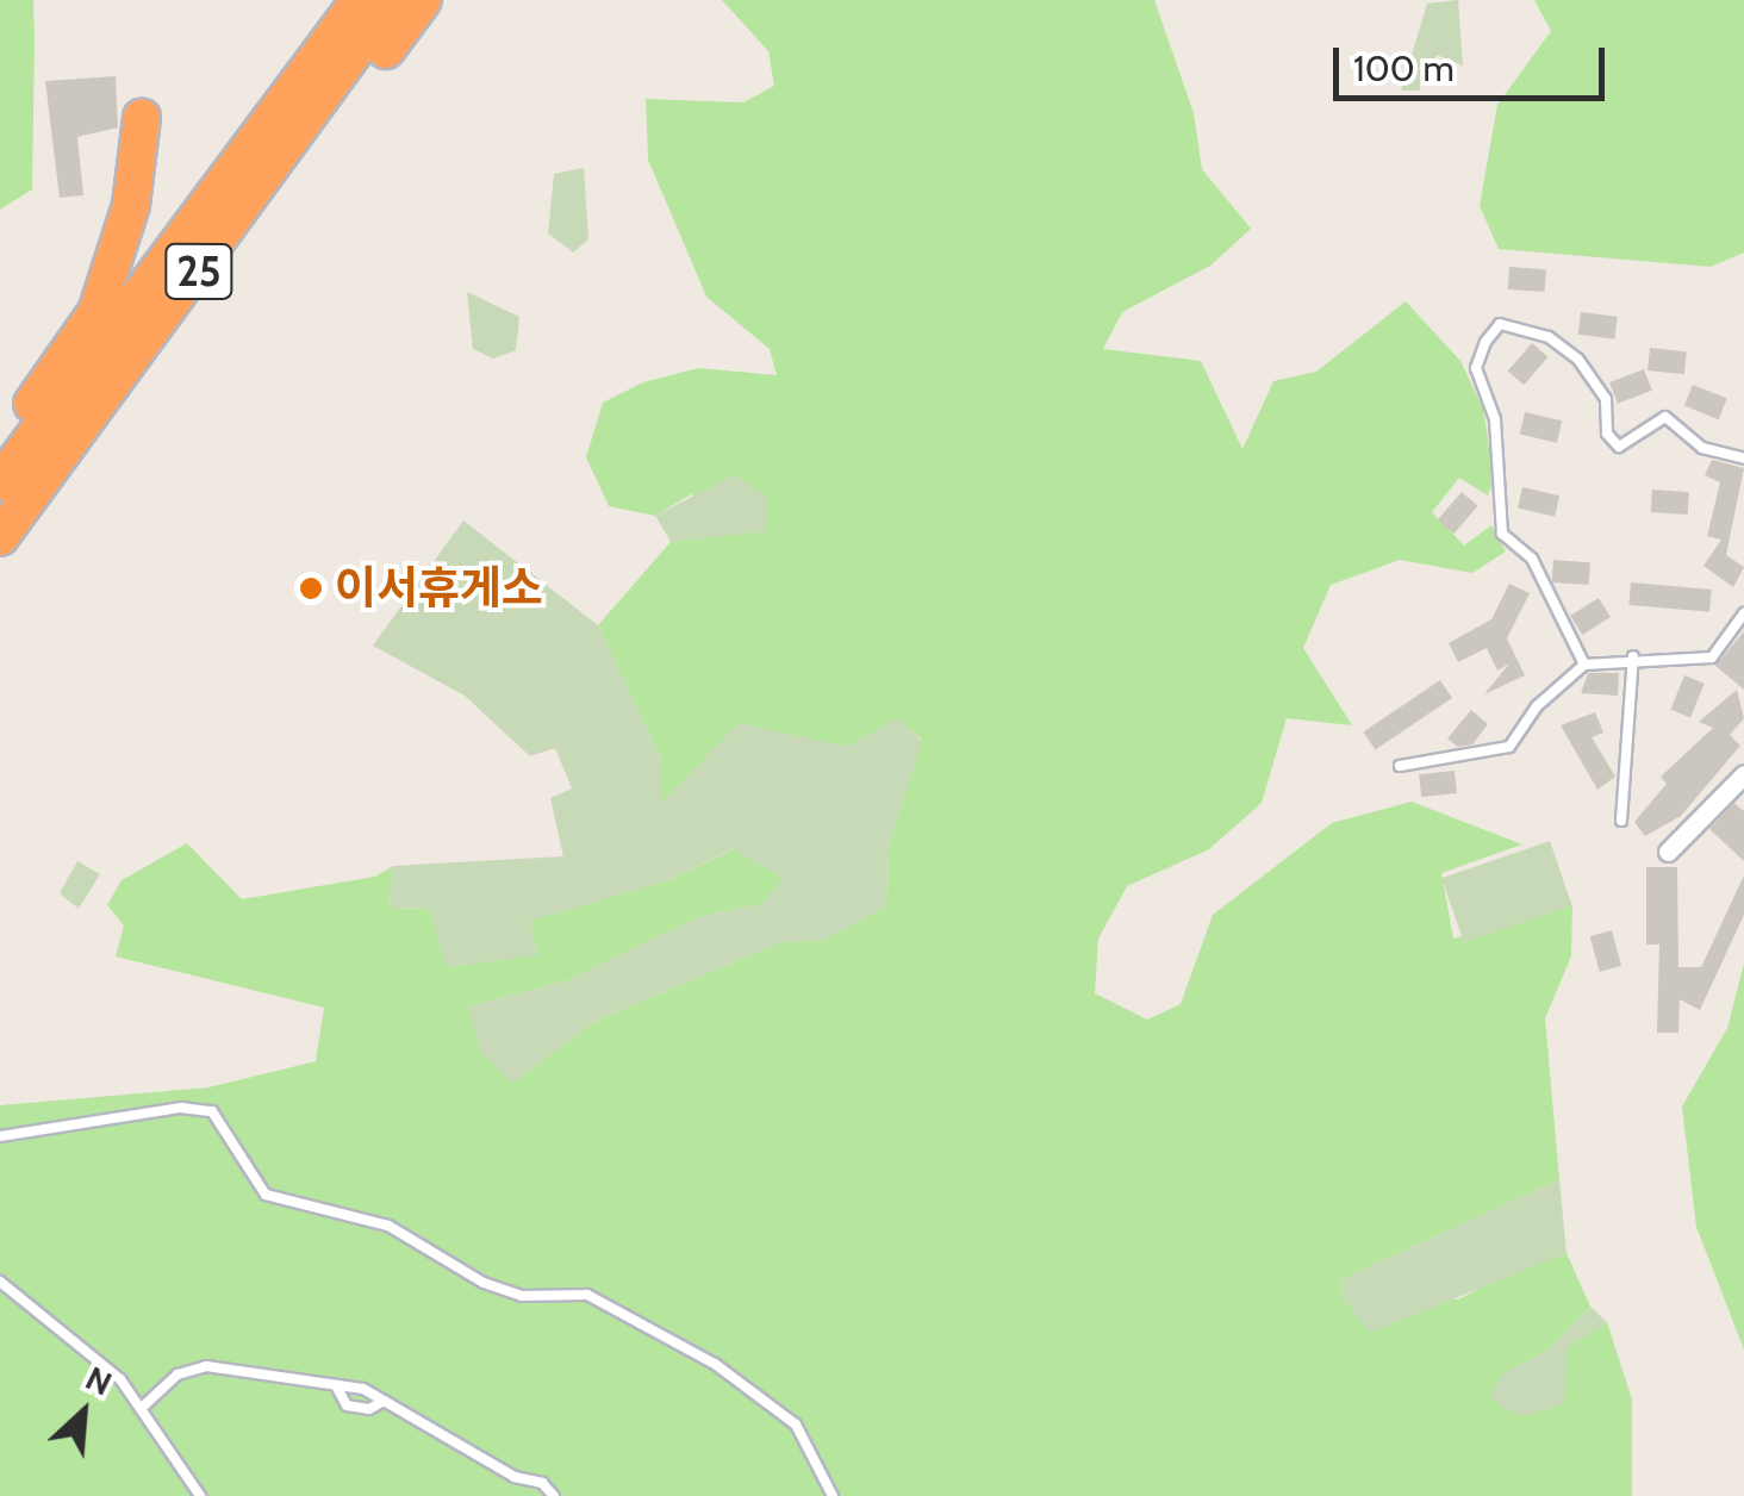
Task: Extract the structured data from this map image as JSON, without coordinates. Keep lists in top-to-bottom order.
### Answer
{
  "streets": {
    "highway": ["25"]
  },
  "places": ["이서휴게소"],
  "scale_bar": "100 m",
  "north": "top right"
}
